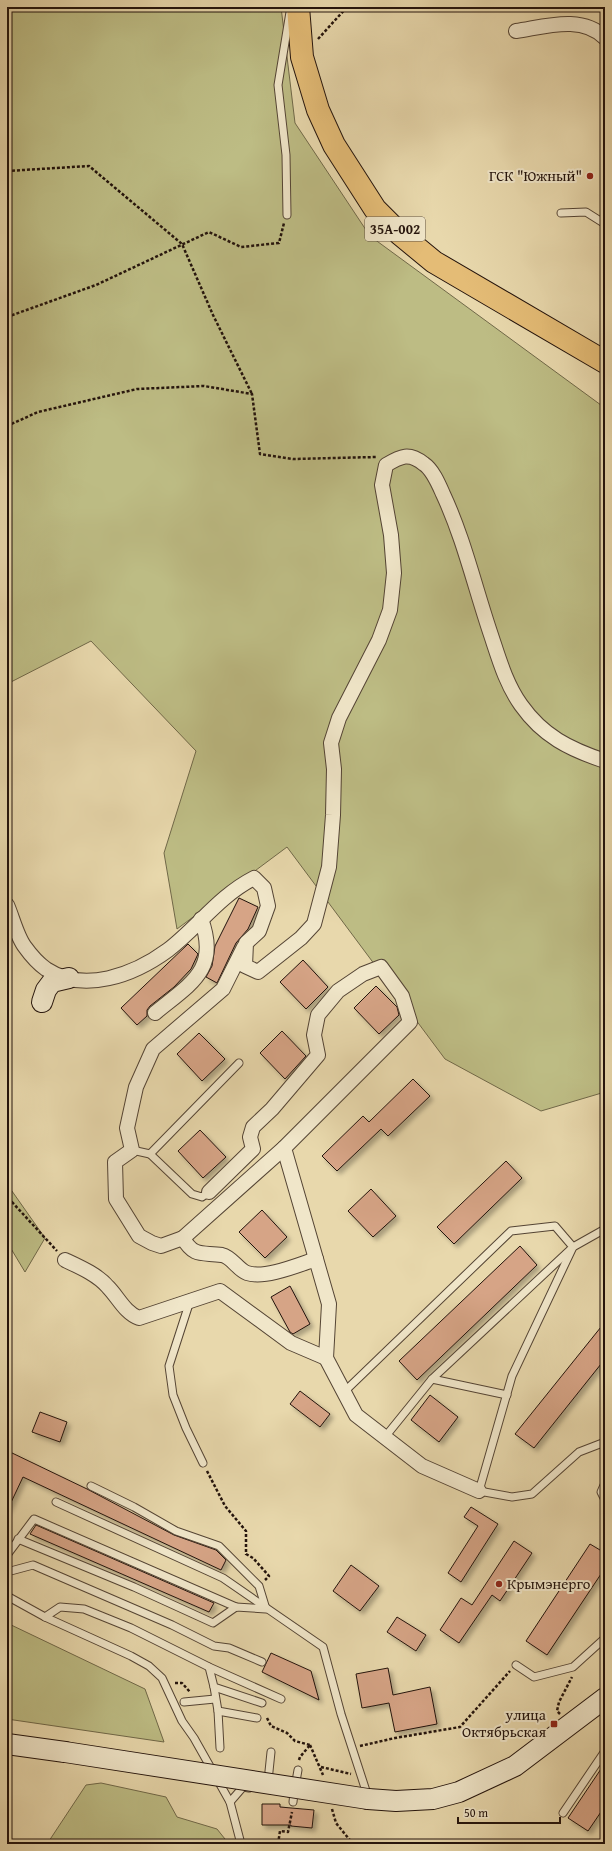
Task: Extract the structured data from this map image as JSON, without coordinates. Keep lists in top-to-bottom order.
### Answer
{
  "streets": {
    "highway": ["35А-002"]
  },
  "places": {
    "other": ["ГСК \"Южный\"", "Крымэнерго"],
    "transit": ["улица Октябрьская"]
  },
  "scale_bar": "50 m"
}
